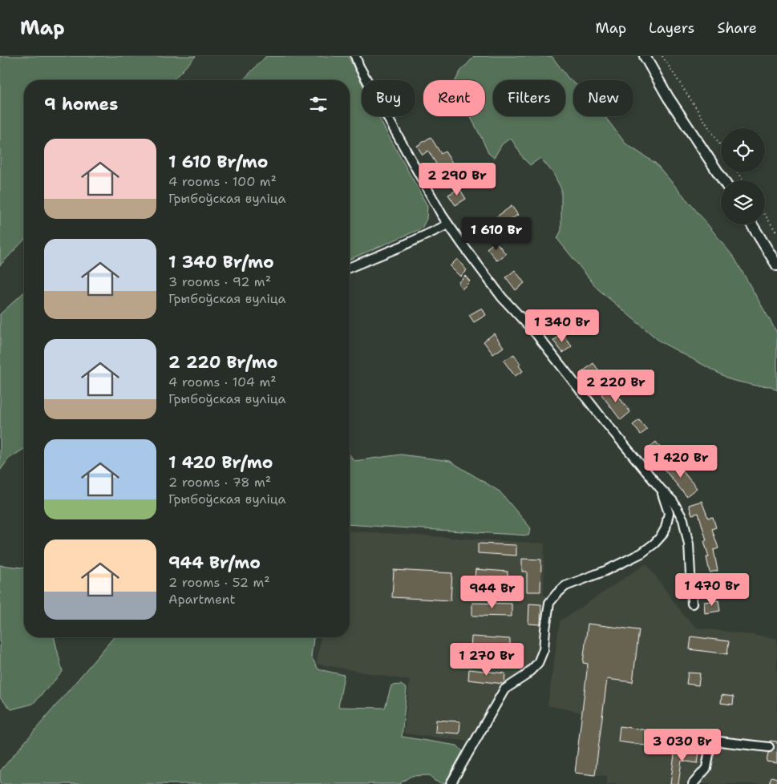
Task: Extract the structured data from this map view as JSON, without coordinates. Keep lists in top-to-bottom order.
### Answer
{
  "page": {
    "header": "Map",
    "nav": ["Map", "Layers", "Share"],
    "chip": [
      "Buy",
      "Rent",
      "Filters",
      "New"
    ],
    "heading": "9 homes",
    "list": [
      {
        "name": "1 610 Br/mo",
        "note": "4 rooms · 100 m² · Грыбоўская вуліца"
      },
      {
        "name": "1 340 Br/mo",
        "note": "3 rooms · 92 m² · Грыбоўская вуліца"
      },
      {
        "name": "2 220 Br/mo",
        "note": "4 rooms · 104 m² · Грыбоўская вуліца"
      },
      {
        "name": "1 420 Br/mo",
        "note": "2 rooms · 78 m² · Грыбоўская вуліца"
      },
      {
        "name": "944 Br/mo",
        "note": "2 rooms · 52 m² · Apartment"
      }
    ],
    "price": [
      "2 290 Br",
      "1 610 Br",
      "1 340 Br",
      "2 220 Br",
      "1 420 Br",
      "1 470 Br",
      "944 Br",
      "1 270 Br",
      "3 030 Br"
    ]
  }
}
